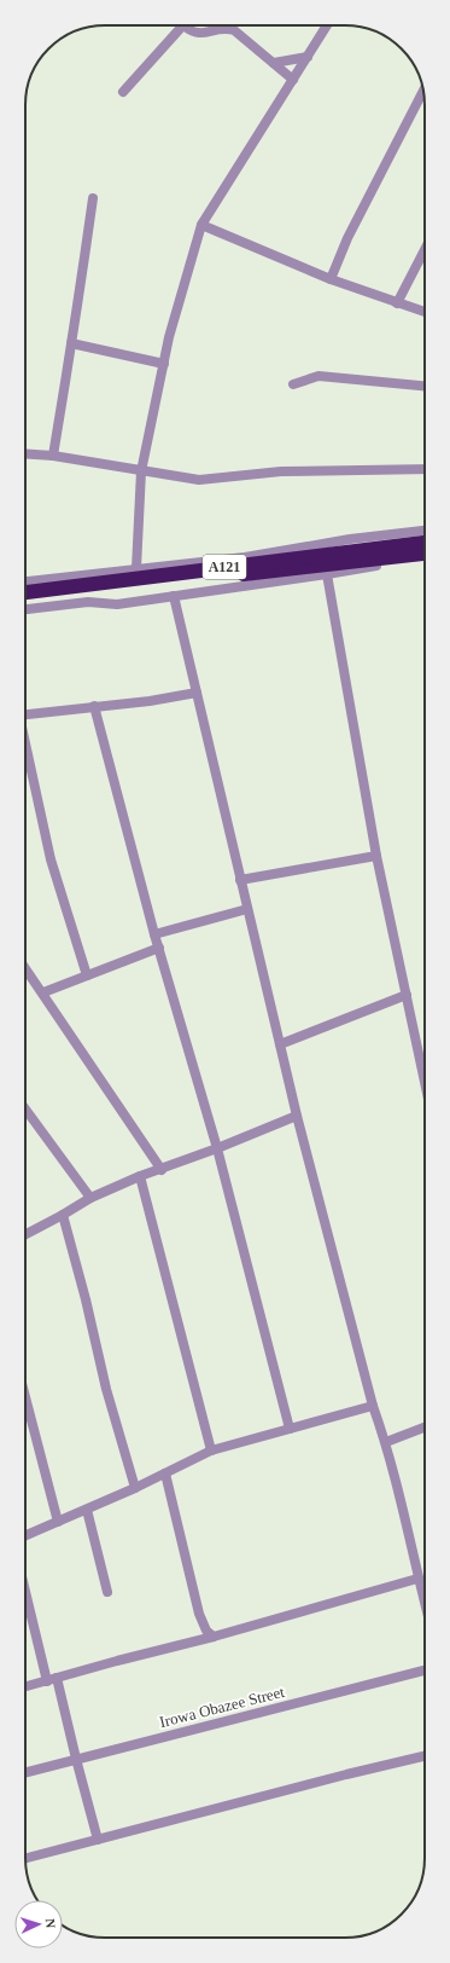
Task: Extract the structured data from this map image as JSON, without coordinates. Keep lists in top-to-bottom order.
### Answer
{
  "streets": {
    "highway": ["A121"],
    "street": ["Irowa Obazee Street"]
  },
  "north": "right"
}
